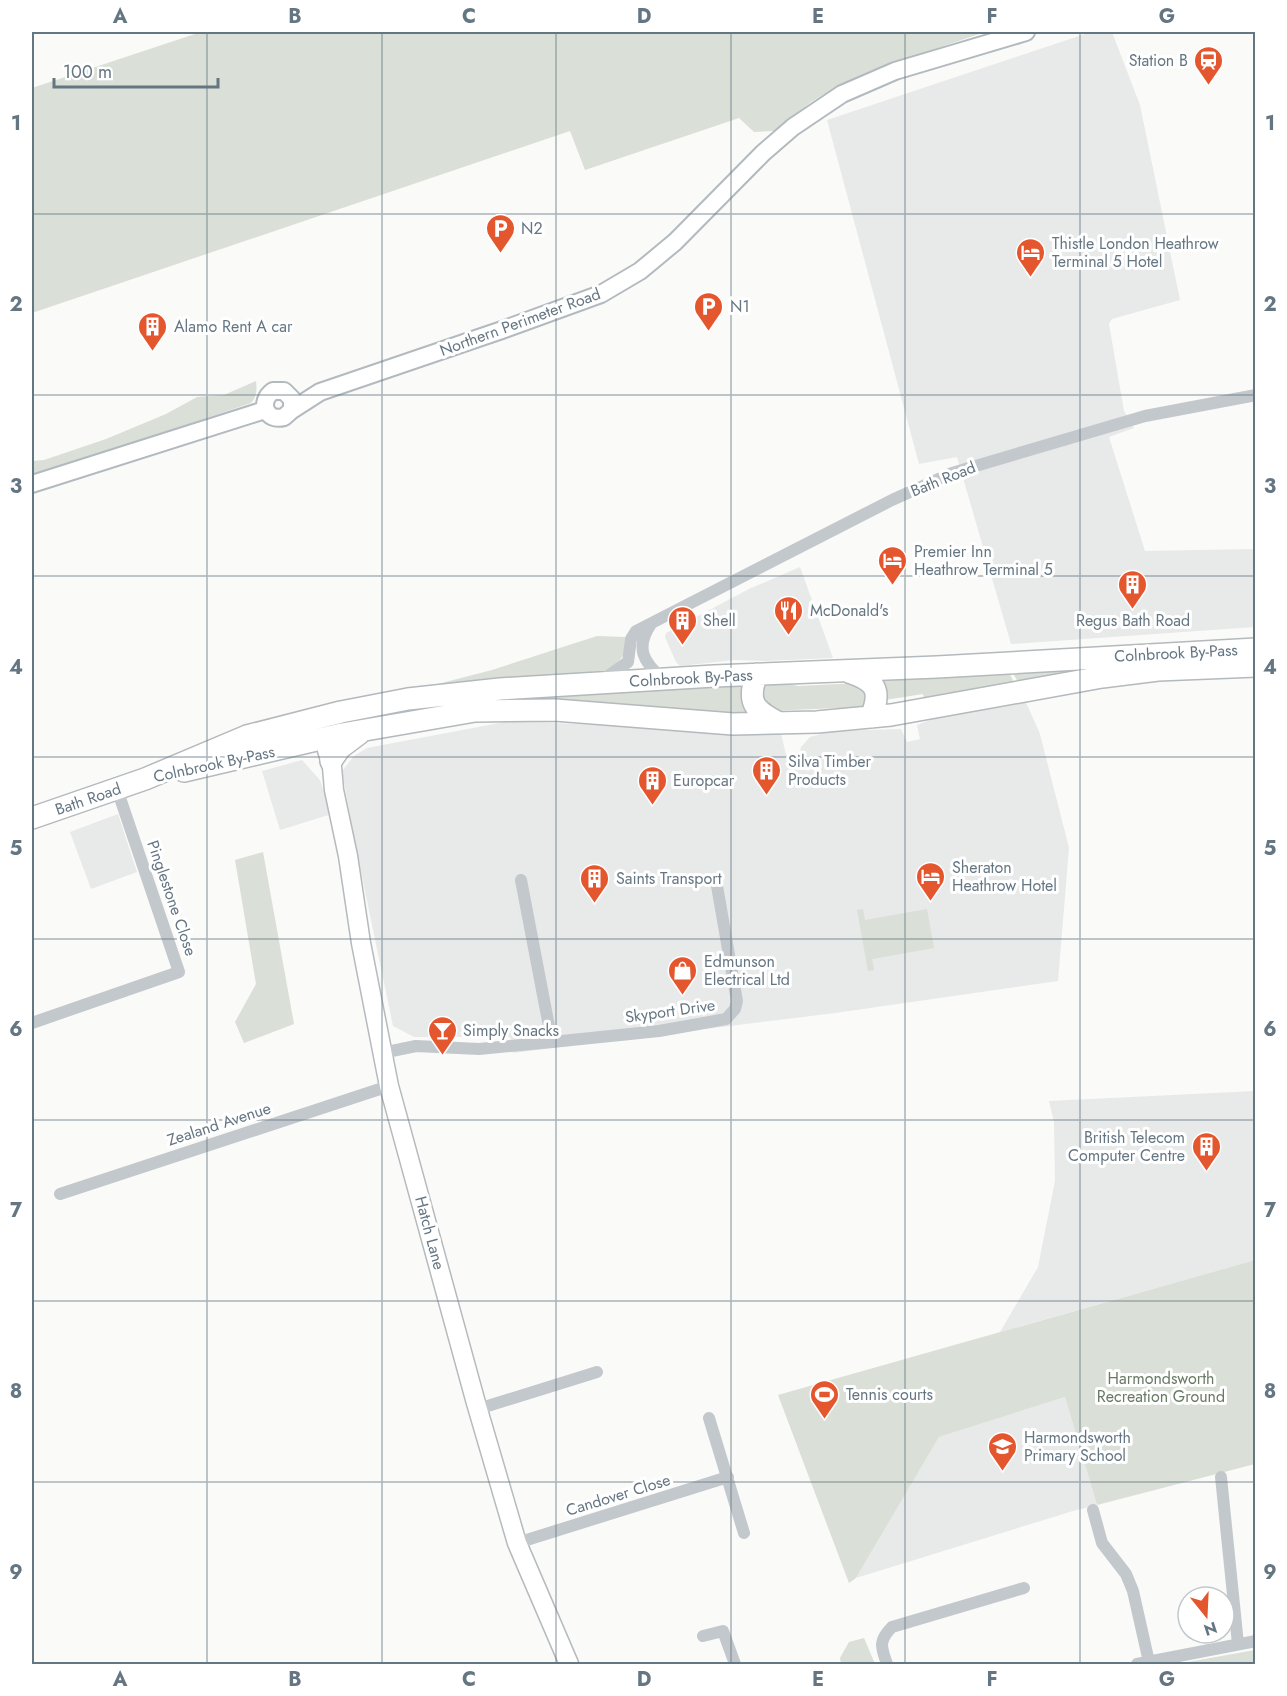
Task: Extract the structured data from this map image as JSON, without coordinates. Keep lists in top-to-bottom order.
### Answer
{
  "streets": {
    "highway": ["Bath Road", "Colnbrook By-Pass"],
    "main road": ["Hatch Lane"],
    "street": [
      "Northern Perimeter Road",
      "Pinglestone Close",
      "Skyport Drive",
      "Zealand Avenue",
      "Candover Close"
    ]
  },
  "crossings": [
    ["Bath Road", "Colnbrook By-Pass"],
    ["Bath Road", "Pinglestone Close"],
    ["Colnbrook By-Pass", "Hatch Lane"],
    ["Skyport Drive", "Hatch Lane"],
    ["Zealand Avenue", "Hatch Lane"],
    ["Hatch Lane", "Candover Close"]
  ],
  "parks": ["Harmondsworth Recreation Ground"],
  "places": {
    "station": ["Station B"],
    "parking": ["N2", "N1"],
    "hotel": ["Thistle London Heathrow Terminal 5 Hotel", "Premier Inn Heathrow Terminal 5", "Sheraton Heathrow Hotel"],
    "building": [
      "Alamo Rent A car",
      "Regus Bath Road",
      "Shell",
      "Silva Timber Products",
      "Europcar",
      "Saints Transport",
      "British Telecom Computer Centre"
    ],
    "restaurant": ["McDonald's"],
    "shop": ["Edmunson Electrical Ltd"],
    "bar": ["Simply Snacks"],
    "sports": ["Tennis courts"],
    "school or university": ["Harmondsworth Primary School"]
  },
  "scale_bar": "100 m",
  "north": "bottom",
  "grid": {
    "columns": [
      "A",
      "B",
      "C",
      "D",
      "E",
      "F",
      "G"
    ],
    "rows": [
      "1",
      "2",
      "3",
      "4",
      "5",
      "6",
      "7",
      "8",
      "9"
    ]
  }
}
